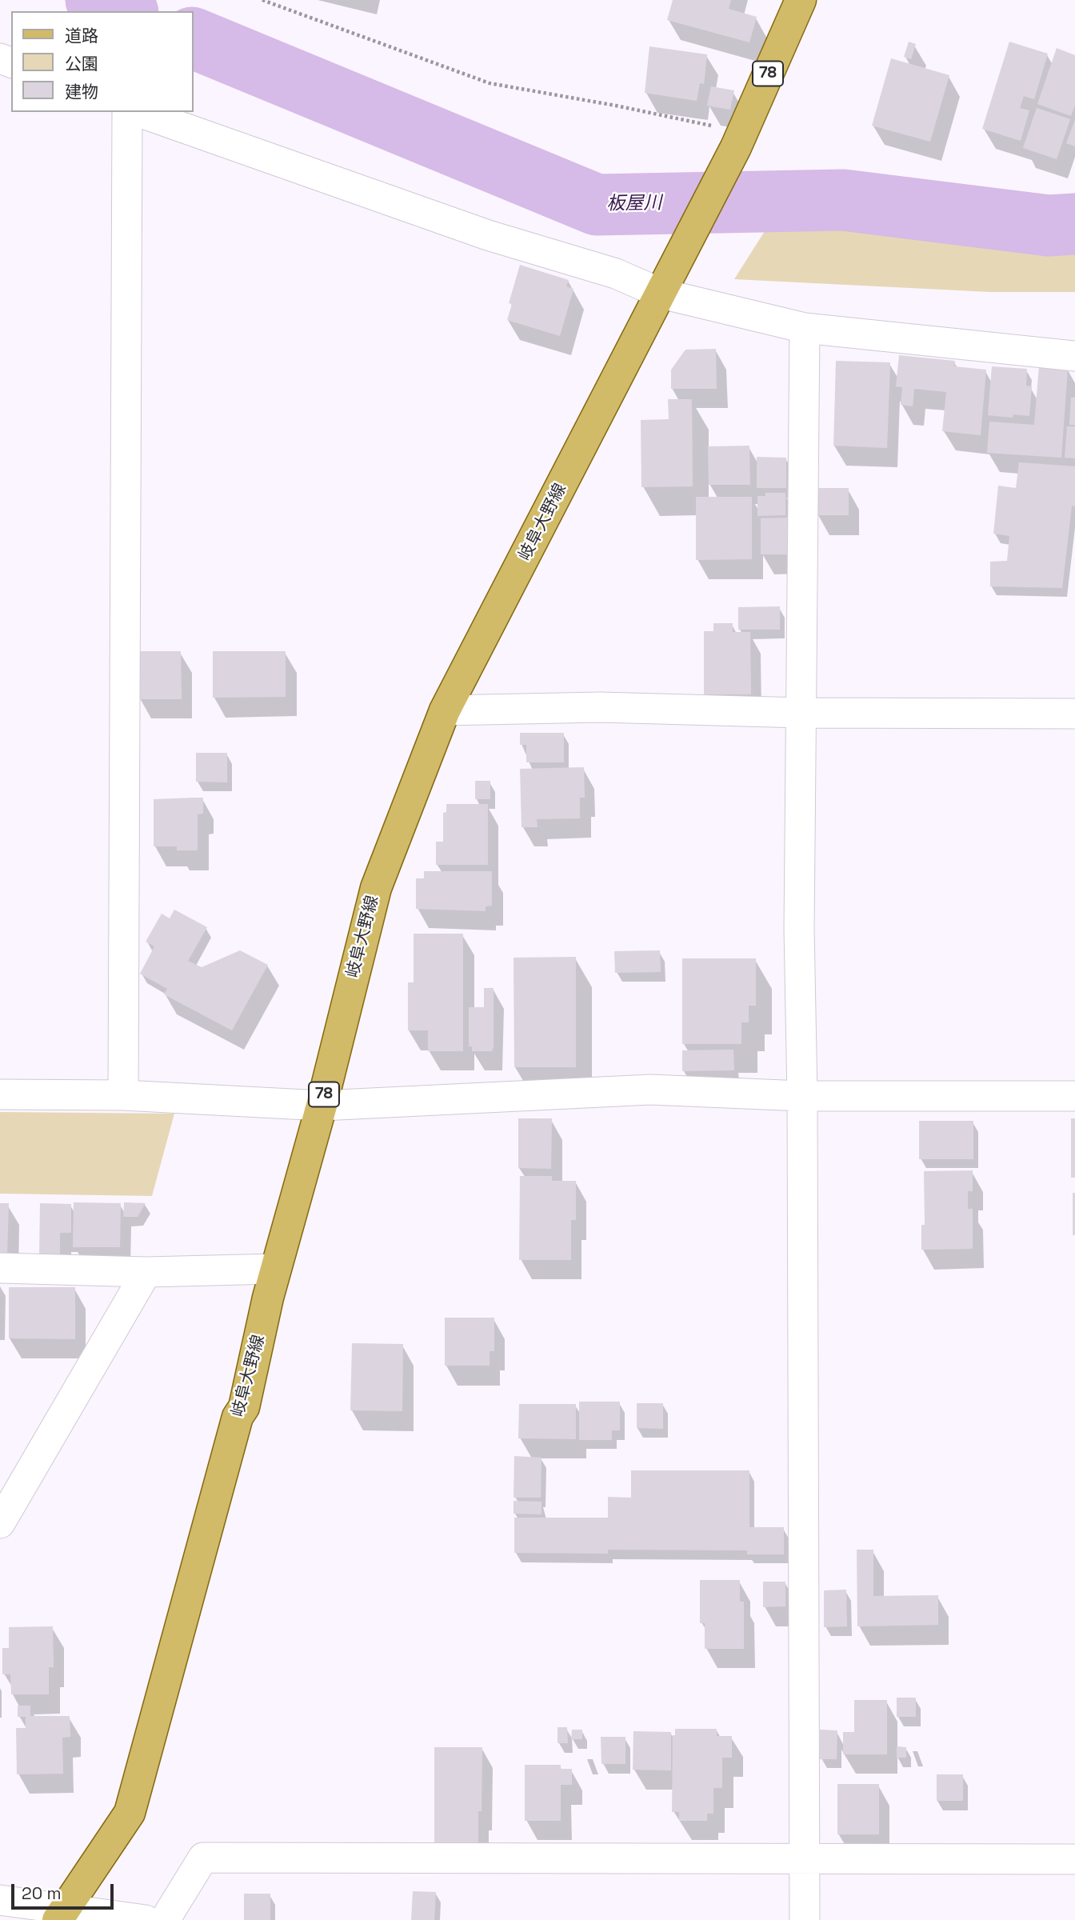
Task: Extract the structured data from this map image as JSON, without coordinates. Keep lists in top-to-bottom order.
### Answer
{
  "streets": {
    "main road": ["78", "岐阜大野線"]
  },
  "water": ["板屋川"],
  "legend": ["道路", "公園", "建物"],
  "scale_bar": "20 m"
}
